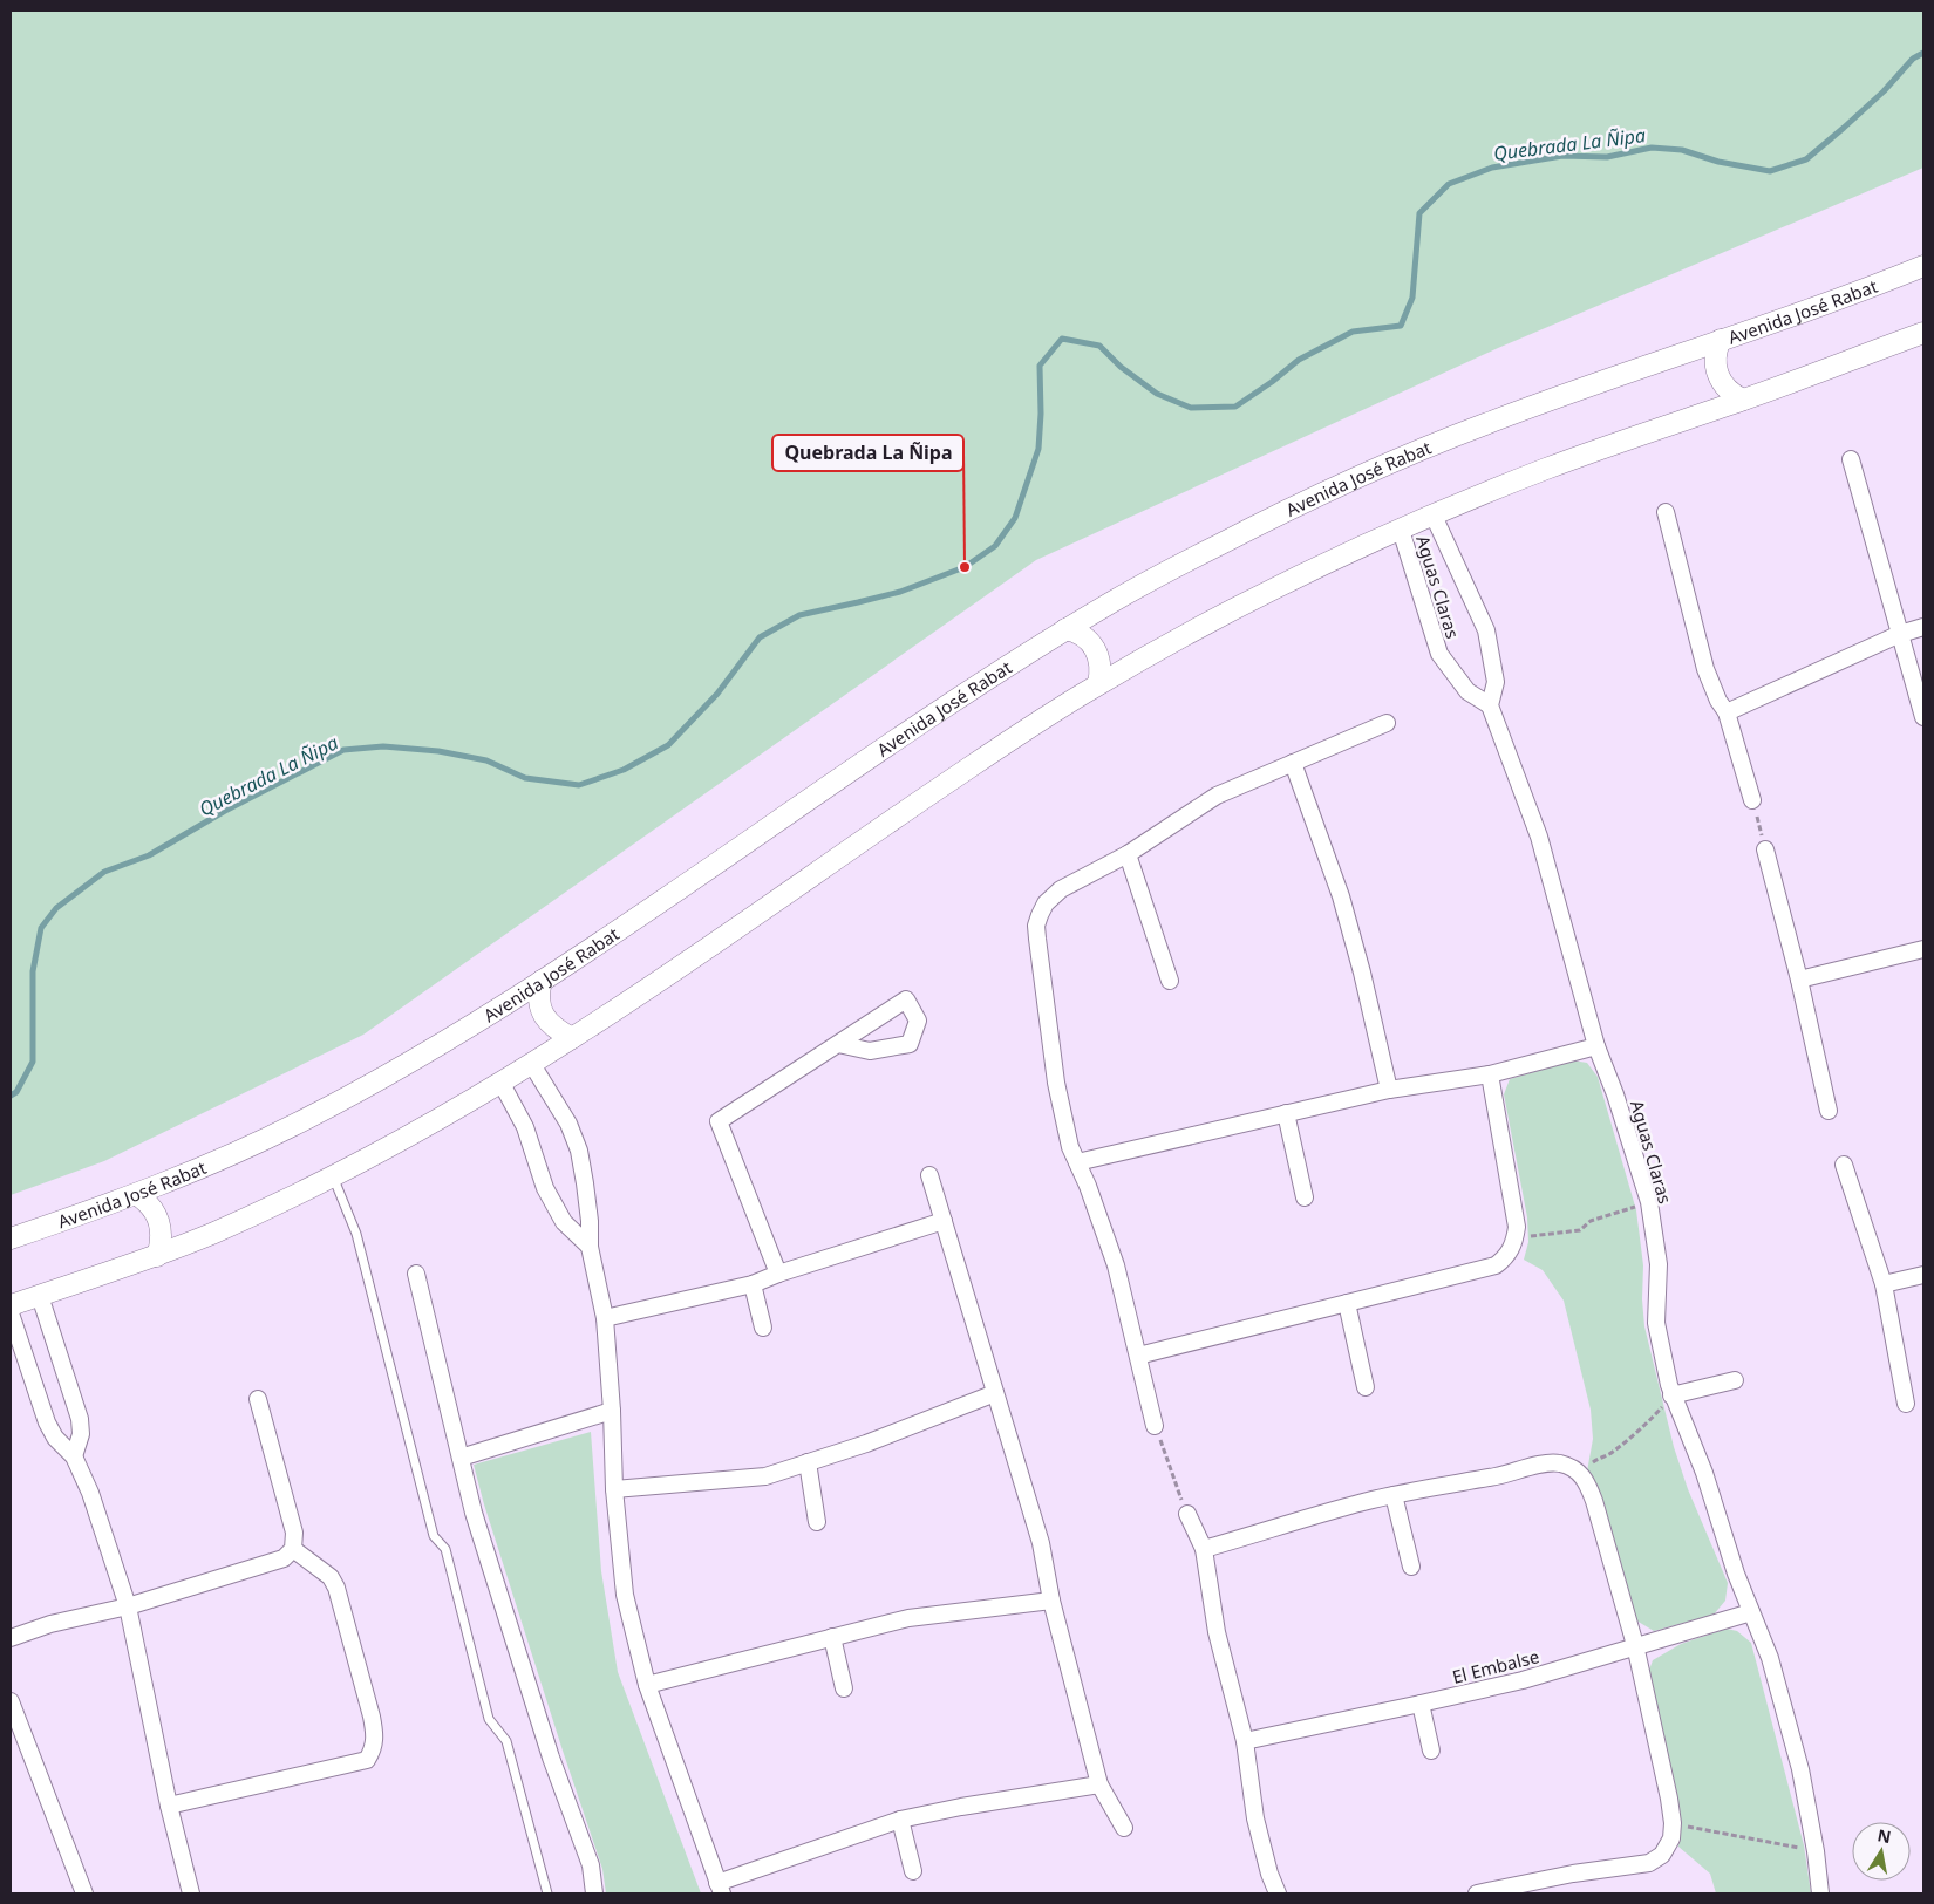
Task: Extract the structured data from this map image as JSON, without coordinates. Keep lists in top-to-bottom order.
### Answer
{
  "streets": {
    "street": ["Avenida José Rabat", "Aguas Claras", "El Embalse"]
  },
  "crossings": [
    ["Aguas Claras", "El Embalse"]
  ],
  "water": ["Quebrada La Ñipa"],
  "places": ["Quebrada La Ñipa"],
  "north": "top"
}
